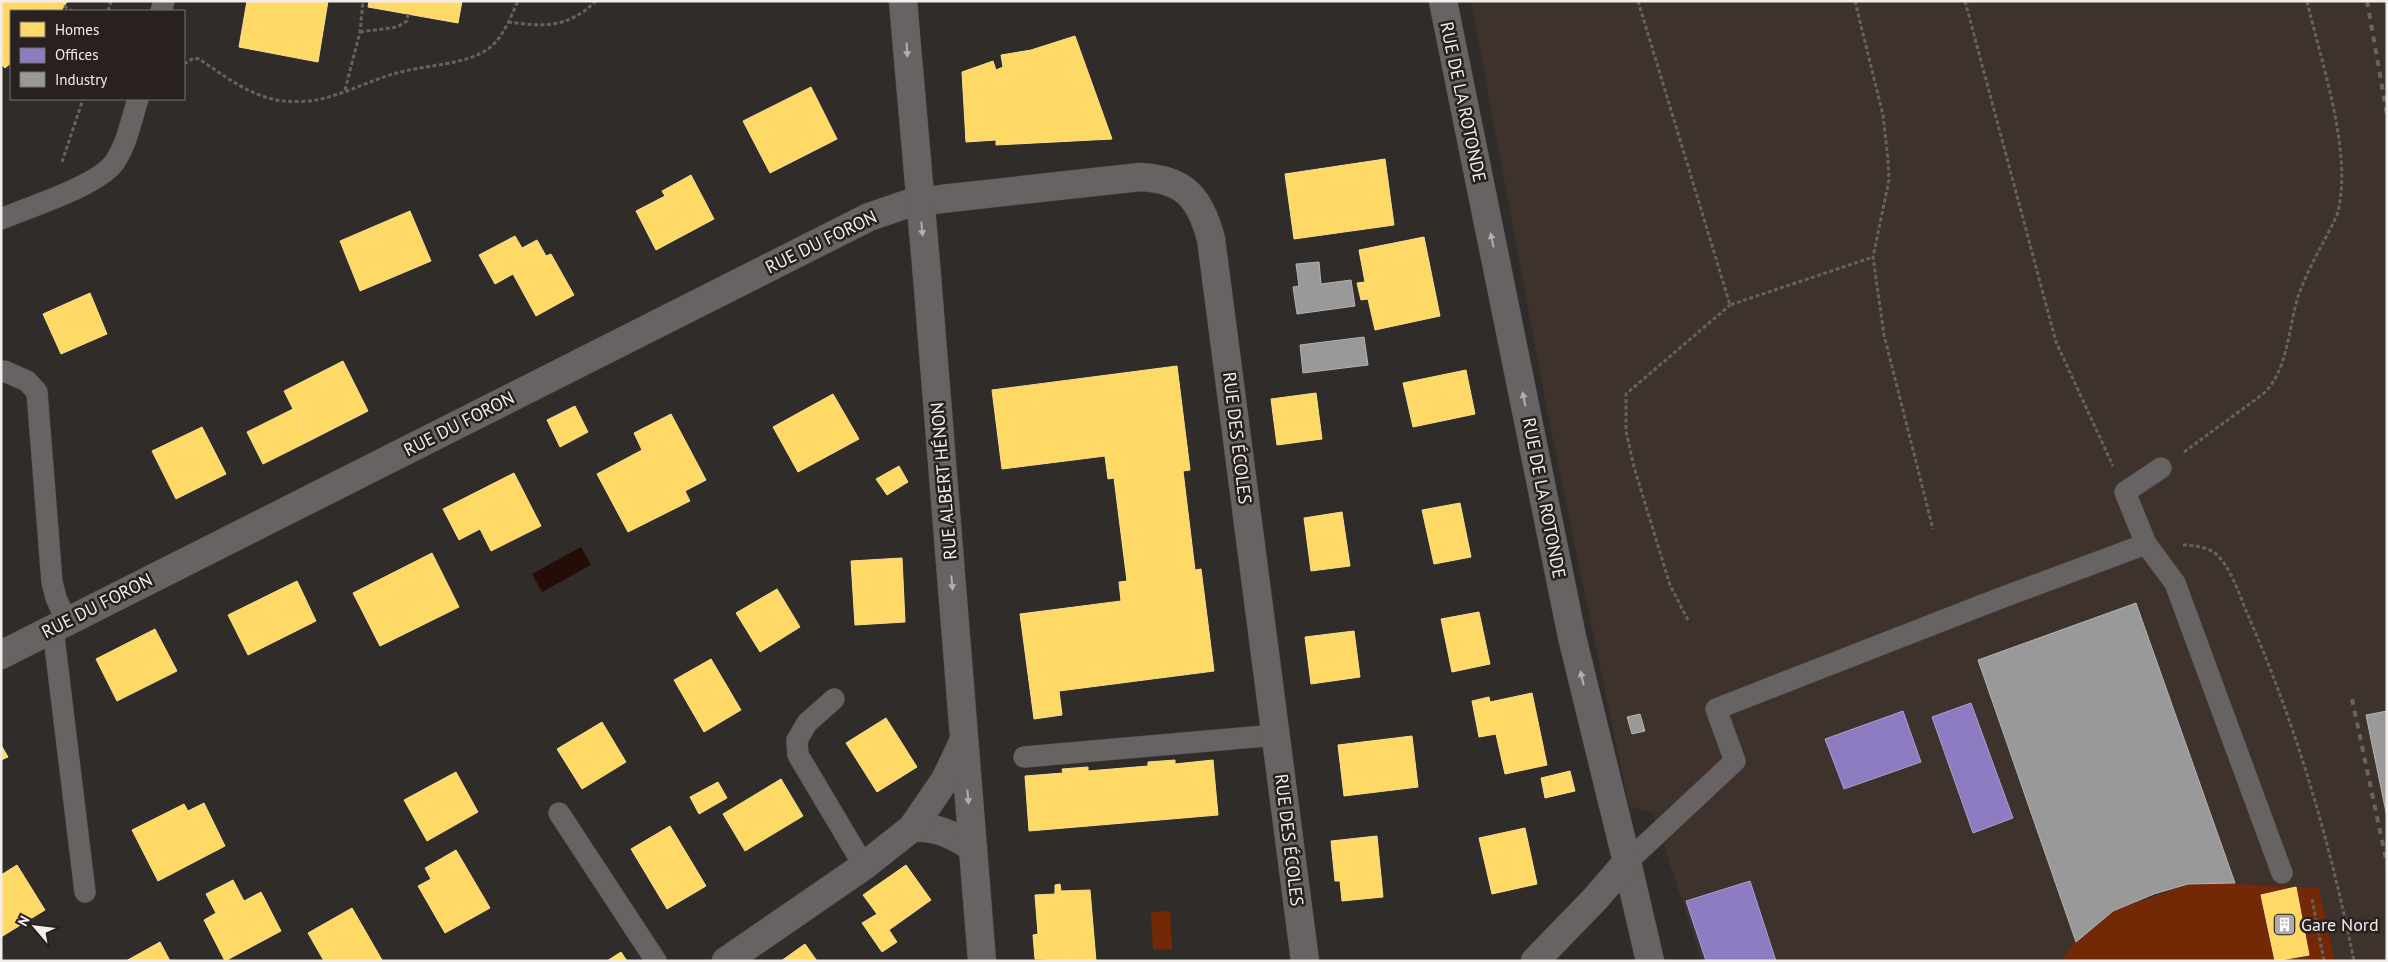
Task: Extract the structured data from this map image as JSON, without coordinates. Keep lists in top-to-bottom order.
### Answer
{
  "streets": {
    "street": [
      "RUE DE LA ROTONDE",
      "RUE DU FORON",
      "RUE DES ÉCOLES",
      "RUE ALBERT HÉNON"
    ]
  },
  "crossings": [
    ["RUE DU FORON", "RUE DES ÉCOLES"],
    ["RUE DU FORON", "RUE ALBERT HÉNON"],
    ["RUE DES ÉCOLES", "RUE ALBERT HÉNON"]
  ],
  "one_way": ["RUE DE LA ROTONDE", "RUE ALBERT HÉNON"],
  "places": {
    "building": ["Gare Nord"]
  },
  "legend": ["Homes", "Offices", "Industry"],
  "north": "top left"
}
